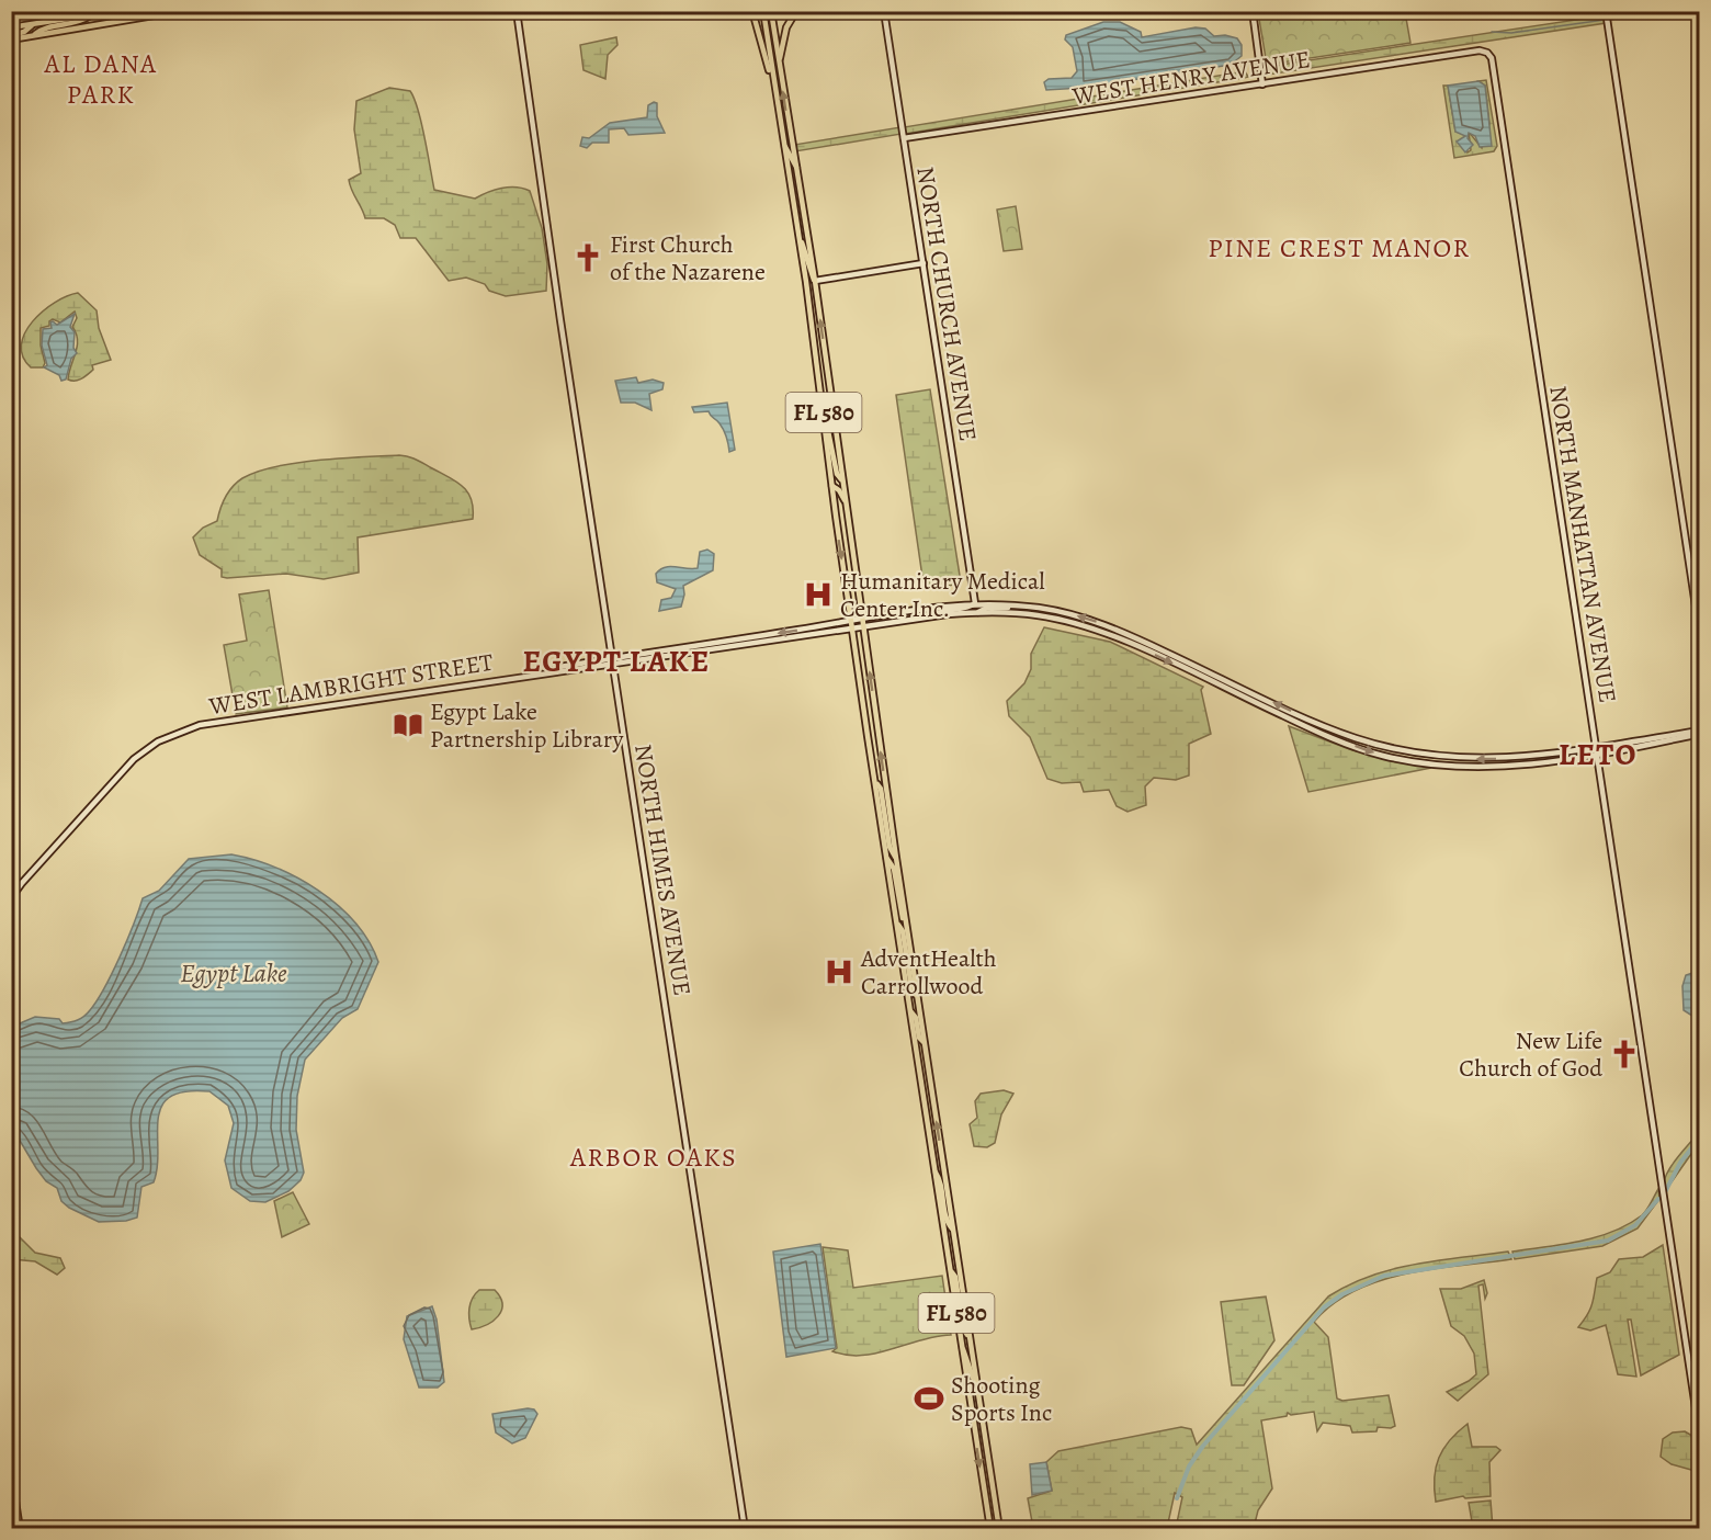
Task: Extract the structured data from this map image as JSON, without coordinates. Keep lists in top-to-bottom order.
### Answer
{
  "streets": {
    "main road": ["FL 580"],
    "street": [
      "WEST HENRY AVENUE",
      "NORTH CHURCH AVENUE",
      "NORTH MANHATTAN AVENUE",
      "WEST LAMBRIGHT STREET",
      "NORTH HIMES AVENUE"
    ]
  },
  "crossings": [
    ["WEST HENRY AVENUE", "NORTH CHURCH AVENUE"],
    ["WEST HENRY AVENUE", "NORTH MANHATTAN AVENUE"],
    ["NORTH CHURCH AVENUE", "WEST LAMBRIGHT STREET"],
    ["FL 580", "WEST LAMBRIGHT STREET"],
    ["WEST LAMBRIGHT STREET", "NORTH HIMES AVENUE"]
  ],
  "districts": [
    "AL DANA PARK",
    "PINE CREST MANOR",
    "EGYPT LAKE",
    "LETO",
    "ARBOR OAKS"
  ],
  "water": ["Egypt Lake"],
  "places": {
    "church": ["First Church of the Nazarene", "New Life Church of God"],
    "hospital": ["Humanitary Medical Center Inc.", "AdventHealth Carrollwood"],
    "library": ["Egypt Lake Partnership Library"],
    "sports": ["Shooting Sports Inc"]
  }
}
